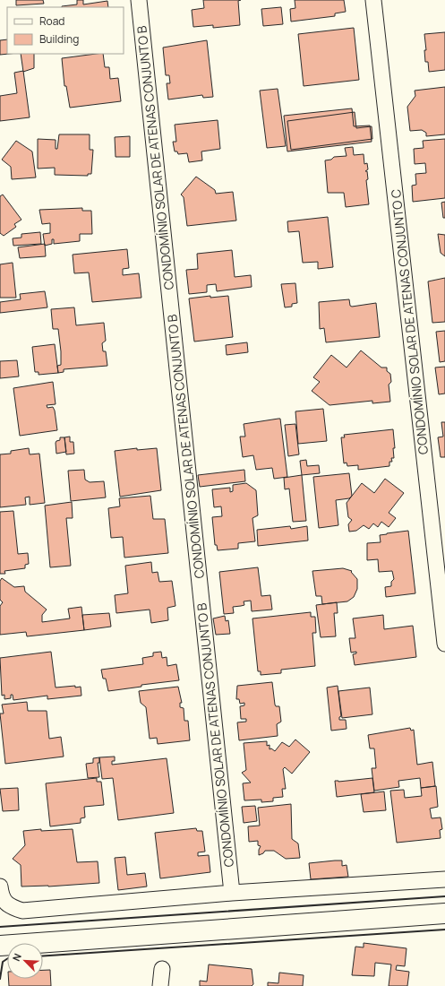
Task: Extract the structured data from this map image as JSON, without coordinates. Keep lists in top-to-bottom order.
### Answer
{
  "streets": {
    "street": ["CONDOMÍNIO SOLAR DE ATENAS CONJUNTO B", "CONDOMÍNIO SOLAR DE ATENAS CONJUNTO C"]
  },
  "legend": ["Road", "Building"],
  "north": "top left"
}
